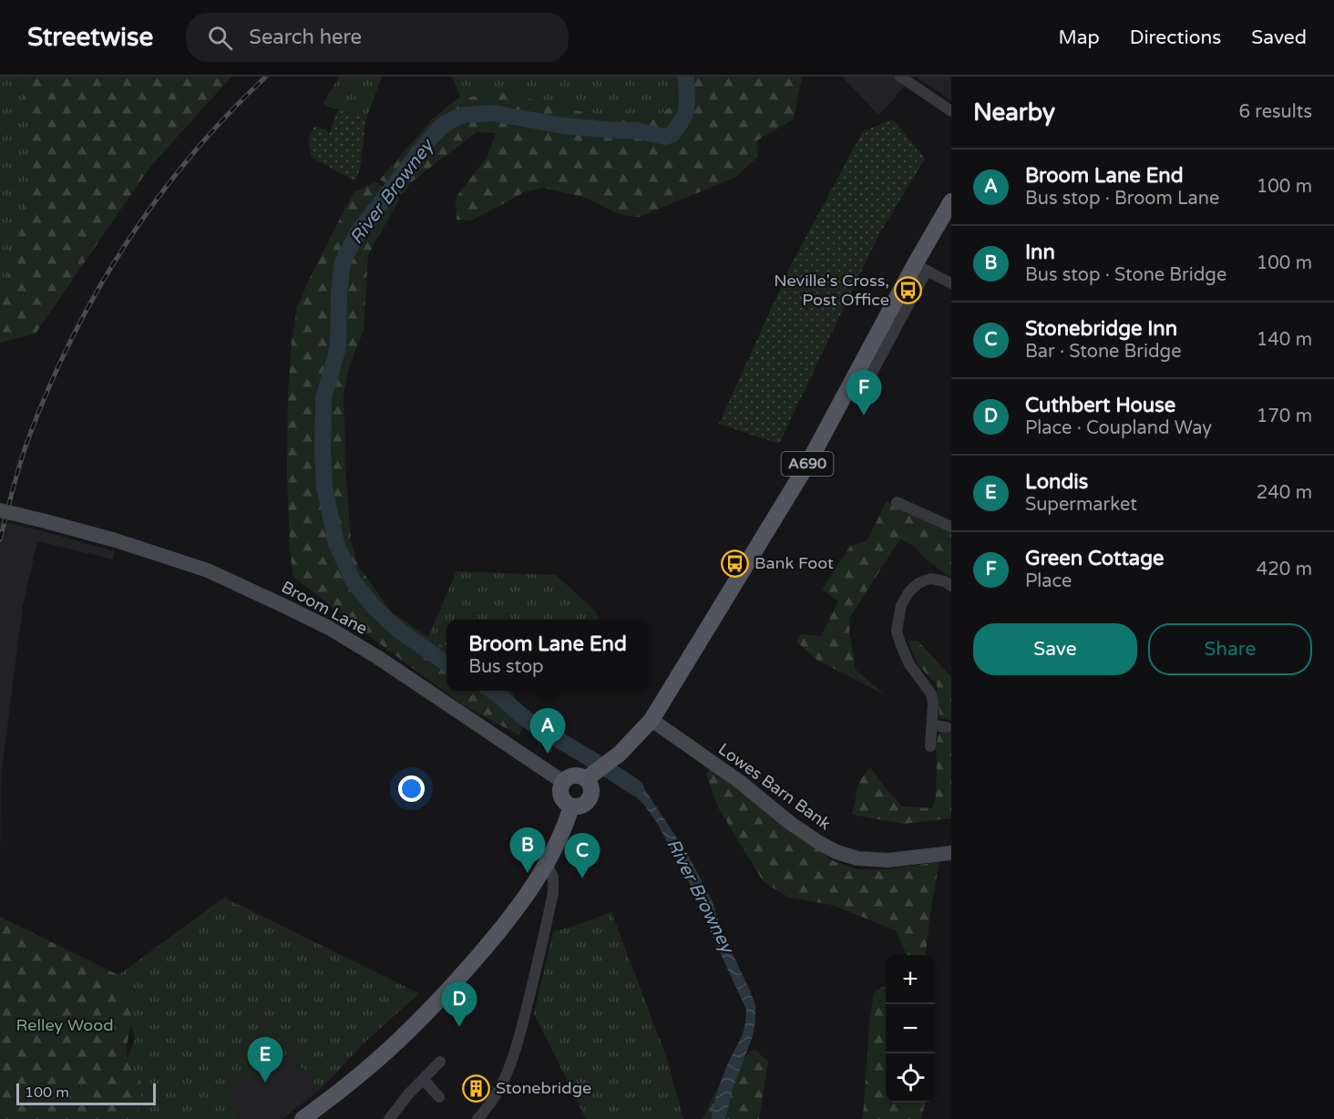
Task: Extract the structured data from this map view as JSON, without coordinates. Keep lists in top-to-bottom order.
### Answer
{
  "streets": {
    "main road": ["A690", "Broom Lane", "Lowes Barn Bank"]
  },
  "crossings": [
    ["A690", "Broom Lane"],
    ["A690", "Lowes Barn Bank"]
  ],
  "water": ["River Browney"],
  "parks": ["Relley Wood"],
  "places": {
    "bus stop": ["Neville's Cross, Post Office", "Bank Foot"],
    "building": ["Stonebridge"]
  },
  "scale_bar": "100 m",
  "page": {
    "header": "Streetwise",
    "search": "Search here",
    "nav": ["Map", "Directions", "Saved"],
    "heading": ["Nearby", "6 results"],
    "list": [
      {
        "mark": "A",
        "name": "Broom Lane End",
        "note": "Bus stop · Broom Lane",
        "value": "100 m"
      },
      {
        "mark": "B",
        "name": "Inn",
        "note": "Bus stop · Stone Bridge",
        "value": "100 m"
      },
      {
        "mark": "C",
        "name": "Stonebridge Inn",
        "note": "Bar · Stone Bridge",
        "value": "140 m"
      },
      {
        "mark": "D",
        "name": "Cuthbert House",
        "note": "Place · Coupland Way",
        "value": "170 m"
      },
      {
        "mark": "E",
        "name": "Londis",
        "note": "Supermarket",
        "value": "240 m"
      },
      {
        "mark": "F",
        "name": "Green Cottage",
        "note": "Place",
        "value": "420 m"
      }
    ],
    "pins": [
      "F",
      "A",
      "B",
      "C",
      "D",
      "E"
    ],
    "buttons": ["Save", "Share"],
    "popup": ["Broom Lane End", "Bus stop"],
    "map_buttons": ["+", "−"],
    "scale": "100 m"
  }
}
